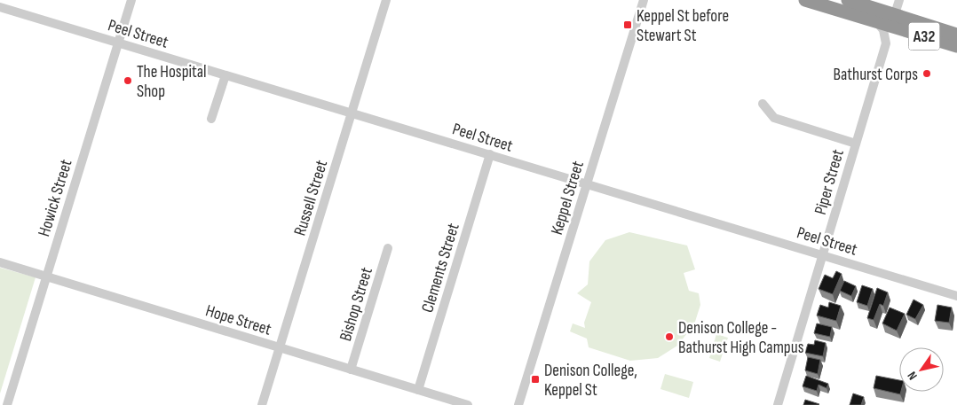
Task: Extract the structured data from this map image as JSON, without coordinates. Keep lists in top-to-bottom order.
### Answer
{
  "streets": {
    "highway": ["A32"],
    "street": [
      "Peel Street",
      "Piper Street",
      "Howick Street",
      "Russell Street",
      "Keppel Street",
      "Clements Street",
      "Bishop Street",
      "Hope Street"
    ]
  },
  "crossings": [
    ["Peel Street", "Piper Street"],
    ["Peel Street", "Howick Street"],
    ["Peel Street", "Russell Street"],
    ["Peel Street", "Keppel Street"],
    ["Peel Street", "Clements Street"],
    ["Howick Street", "Hope Street"],
    ["Russell Street", "Hope Street"],
    ["Clements Street", "Hope Street"],
    ["Bishop Street", "Hope Street"]
  ],
  "places": {
    "transit": ["Keppel St before Stewart St", "Denison College, Keppel St"],
    "other": ["Bathurst Corps", "The Hospital Shop", "Denison College - Bathurst High Campus"]
  },
  "north": "bottom left"
}
